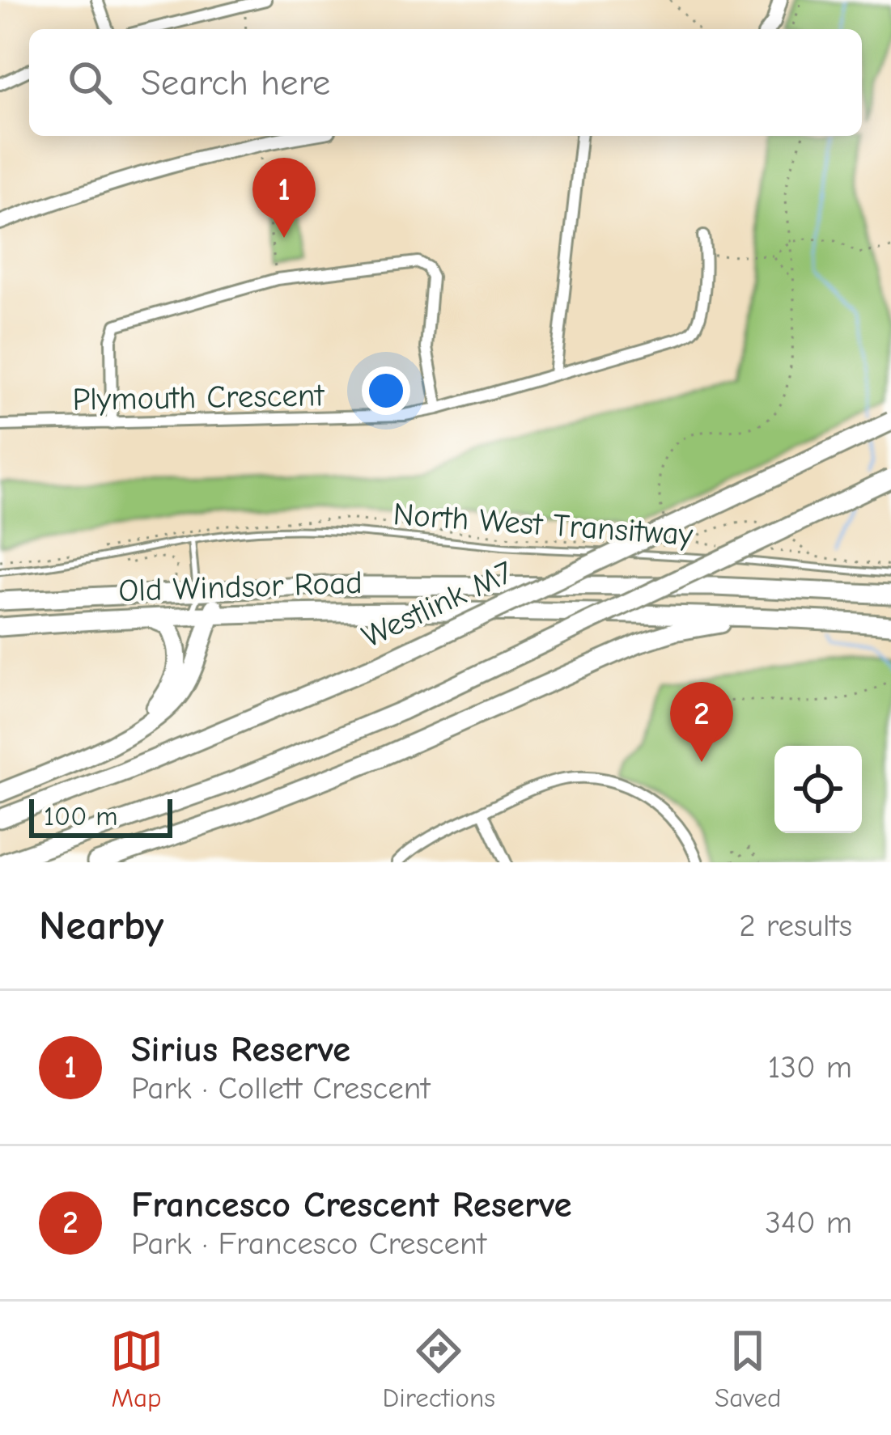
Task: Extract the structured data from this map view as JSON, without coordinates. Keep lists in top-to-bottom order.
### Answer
{
  "streets": {
    "highway": ["Old Windsor Road", "Westlink M7"],
    "street": ["Plymouth Crescent"],
    "lane": ["North West Transitway"]
  },
  "scale_bar": "100 m",
  "page": {
    "search": "Search here",
    "pins": ["1", "2"],
    "scale": "100 m",
    "heading": ["Nearby", "2 results"],
    "list": [
      {
        "mark": "1",
        "name": "Sirius Reserve",
        "note": "Park · Collett Crescent",
        "value": "130 m"
      },
      {
        "mark": "2",
        "name": "Francesco Crescent Reserve",
        "note": "Park · Francesco Crescent",
        "value": "340 m"
      }
    ],
    "nav": ["Map", "Directions", "Saved"]
  }
}
